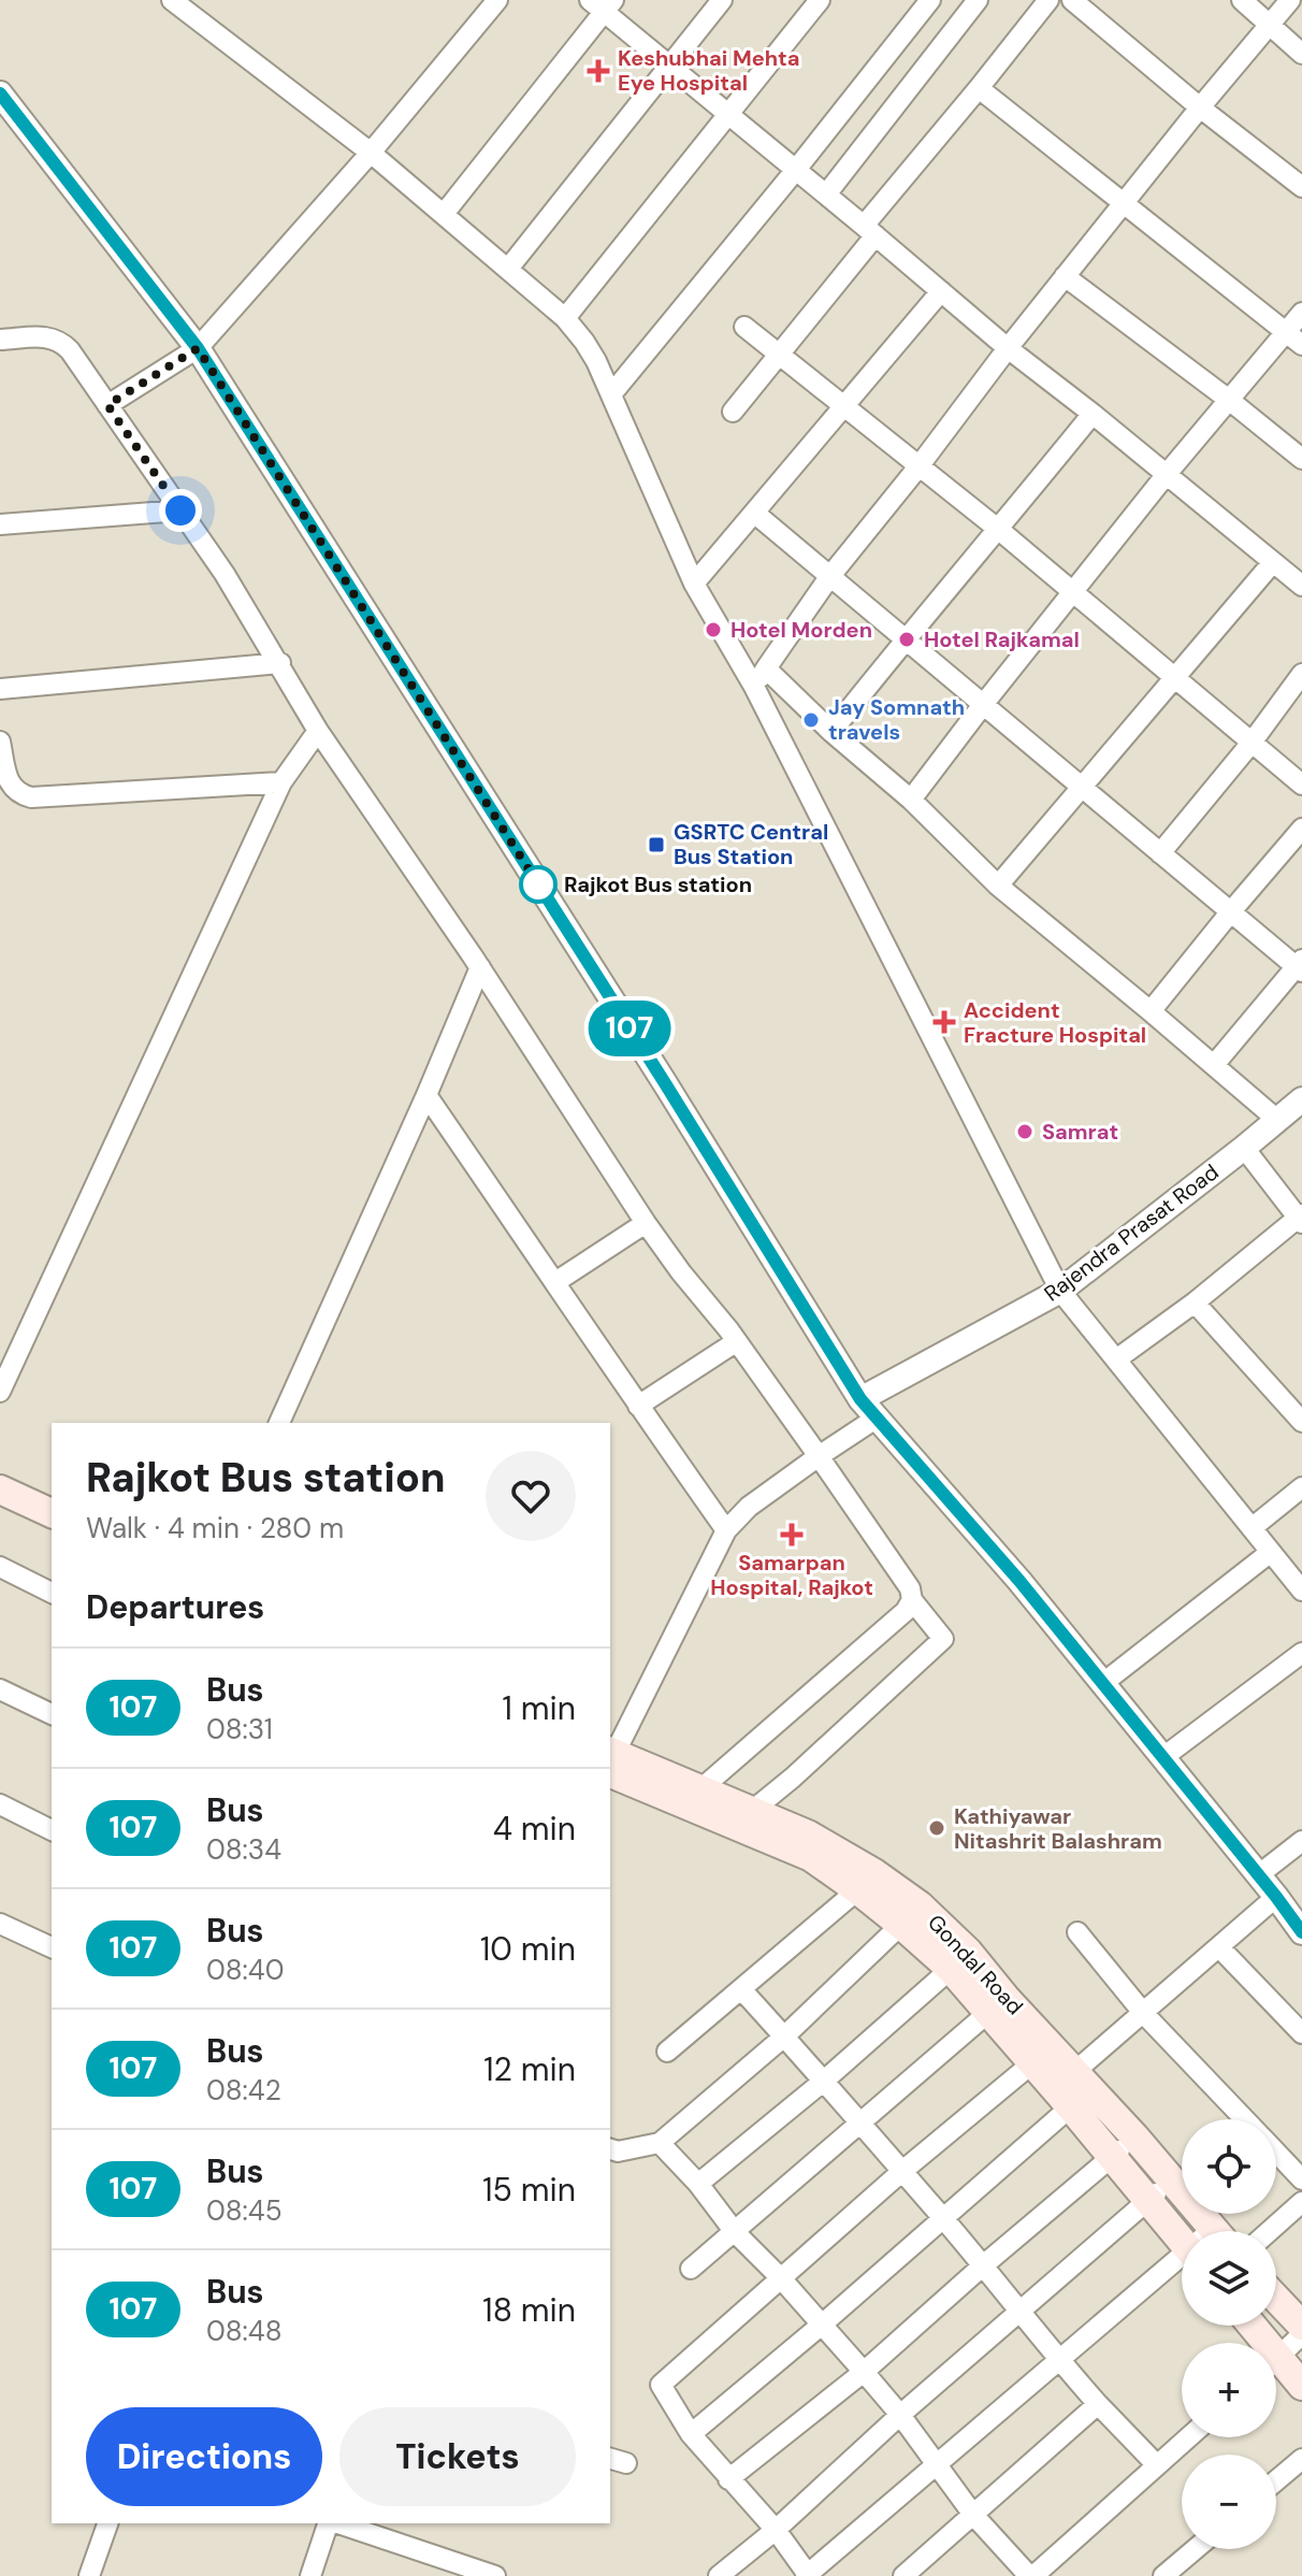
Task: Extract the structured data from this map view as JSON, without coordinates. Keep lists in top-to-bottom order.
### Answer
{
  "streets": {
    "main road": ["Gondal Road"],
    "street": ["Rajendra Prasat Road"]
  },
  "places": {
    "health": ["Keshubhai Mehta Eye Hospital", "Accident Fracture Hospital", "Samarpan Hospital, Rajkot"],
    "other": [
      "Hotel Morden",
      "Hotel Rajkamal",
      "Jay Somnath travels",
      "Rajkot Bus station",
      "Samrat",
      "Kathiyawar Nitashrit Balashram"
    ],
    "transit": ["GSRTC Central Bus Station"]
  },
  "lines": ["bus line 107"],
  "page": {
    "on_map": "107",
    "heading": [
      ["Rajkot Bus station", "Walk · 4 min · 280 m"],
      "Departures"
    ],
    "list": [
      {
        "mark": "107",
        "name": "Bus",
        "note": "08:31",
        "value": "1 min"
      },
      {
        "mark": "107",
        "name": "Bus",
        "note": "08:34",
        "value": "4 min"
      },
      {
        "mark": "107",
        "name": "Bus",
        "note": "08:40",
        "value": "10 min"
      },
      {
        "mark": "107",
        "name": "Bus",
        "note": "08:42",
        "value": "12 min"
      },
      {
        "mark": "107",
        "name": "Bus",
        "note": "08:45",
        "value": "15 min"
      },
      {
        "mark": "107",
        "name": "Bus",
        "note": "08:48",
        "value": "18 min"
      }
    ],
    "map_buttons": ["+", "−"],
    "buttons": ["Directions", "Tickets"]
  }
}
